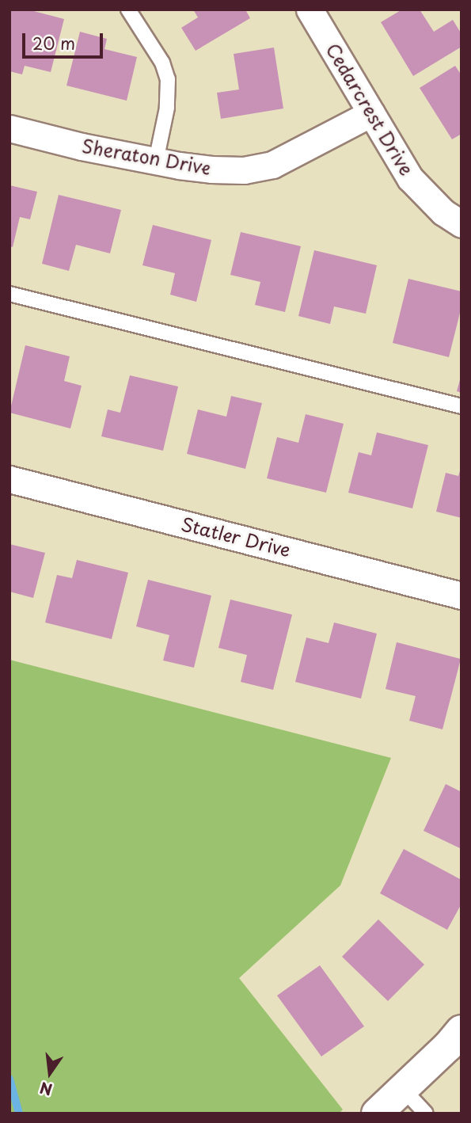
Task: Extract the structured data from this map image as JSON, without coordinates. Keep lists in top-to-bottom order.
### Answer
{
  "streets": {
    "street": ["Cedarcrest Drive", "Sheraton Drive", "Statler Drive"]
  },
  "crossings": [
    ["Cedarcrest Drive", "Sheraton Drive"]
  ],
  "scale_bar": "20 m",
  "north": "bottom"
}
